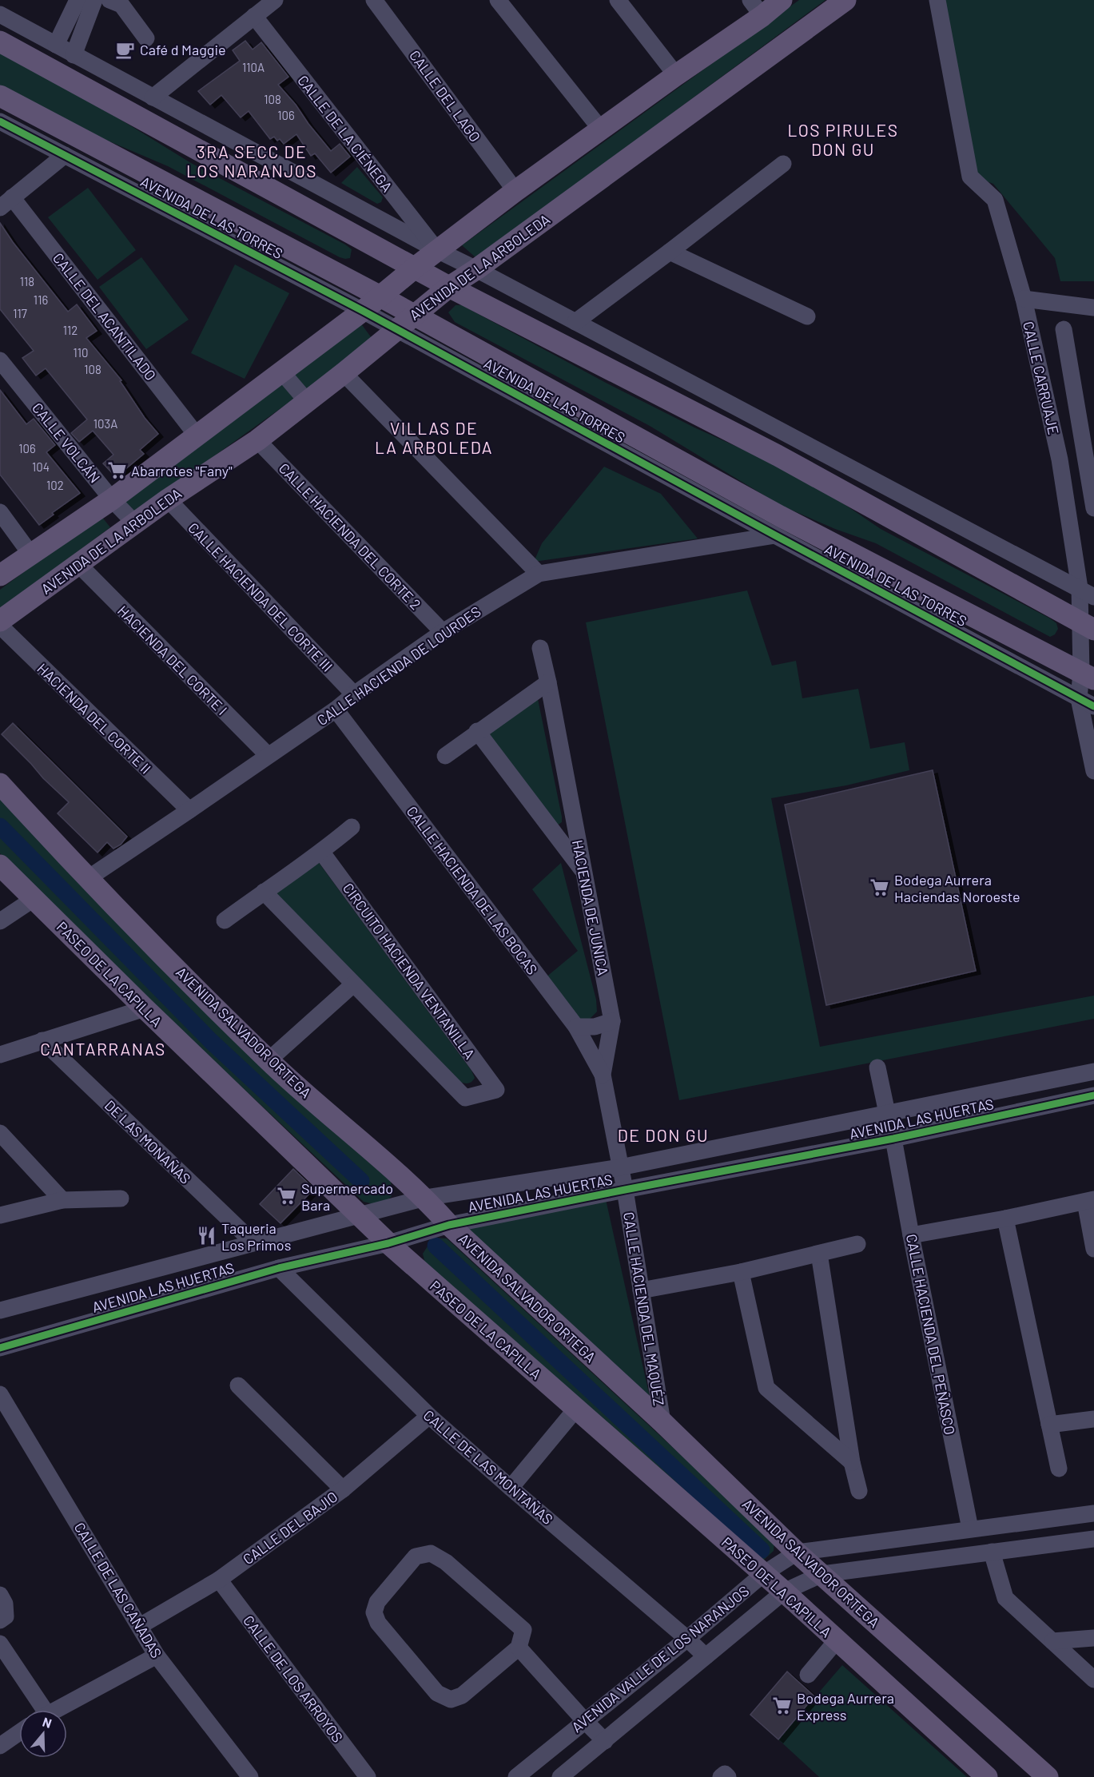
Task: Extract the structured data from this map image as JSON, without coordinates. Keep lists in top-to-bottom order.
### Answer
{
  "streets": {
    "main road": [
      "AVENIDA DE LAS TORRES",
      "AVENIDA DE LA ARBOLEDA",
      "PASEO DE LA CAPILLA",
      "AVENIDA SALVADOR ORTEGA"
    ],
    "street": [
      "CALLE DEL LAGO",
      "CALLE DE LA CIÉNEGA",
      "CALLE DEL ACANTILADO",
      "CALLE CARRUAJE",
      "CALLE VOLCÁN",
      "CALLE HACIENDA DEL CORTE 2",
      "CALLE HACIENDA DEL CORTE III",
      "HACIENDA DEL CORTE I",
      "CALLE HACIENDA DE LOURDES",
      "HACIENDA DEL CORTE II",
      "CALLE HACIENDA DE LAS BOCAS",
      "HACIENDA DE JUNICA",
      "CIRCUITO HACIENDA VENTANILLA",
      "AVENIDA LAS HUERTAS",
      "DE LAS MONAÑAS",
      "CALLE HACIENDA DEL MAQUÉZ",
      "CALLE HACIENDA DEL PEÑASCO",
      "CALLE DE LAS MONTAÑAS",
      "CALLE DEL BAJIO",
      "CALLE DE LAS CAÑADAS",
      "AVENIDA VALLE DE LOS NARANJOS",
      "CALLE DE LOS ARROYOS"
    ]
  },
  "crossings": [
    ["AVENIDA DE LAS TORRES", "AVENIDA DE LA ARBOLEDA"],
    ["AVENIDA DE LAS TORRES", "CALLE CARRUAJE"],
    ["AVENIDA DE LAS TORRES", "CALLE HACIENDA DE LOURDES"],
    ["AVENIDA DE LA ARBOLEDA", "CALLE VOLCÁN"],
    ["AVENIDA DE LA ARBOLEDA", "CALLE HACIENDA DEL CORTE 2"],
    ["AVENIDA DE LA ARBOLEDA", "CALLE HACIENDA DEL CORTE III"],
    ["AVENIDA DE LA ARBOLEDA", "HACIENDA DEL CORTE I"],
    ["CALLE HACIENDA DEL CORTE 2", "CALLE HACIENDA DE LOURDES"],
    ["CALLE HACIENDA DEL CORTE III", "CALLE HACIENDA DE LOURDES"],
    ["HACIENDA DEL CORTE I", "CALLE HACIENDA DE LOURDES"],
    ["CALLE HACIENDA DE LOURDES", "HACIENDA DEL CORTE II"],
    ["CALLE HACIENDA DE LOURDES", "CALLE HACIENDA DE LAS BOCAS"],
    ["CALLE HACIENDA DE LOURDES", "AVENIDA SALVADOR ORTEGA"],
    ["CALLE HACIENDA DE LAS BOCAS", "HACIENDA DE JUNICA"],
    ["HACIENDA DE JUNICA", "AVENIDA LAS HUERTAS"],
    ["HACIENDA DE JUNICA", "CALLE HACIENDA DEL MAQUÉZ"],
    ["PASEO DE LA CAPILLA", "AVENIDA LAS HUERTAS"],
    ["PASEO DE LA CAPILLA", "AVENIDA VALLE DE LOS NARANJOS"],
    ["AVENIDA SALVADOR ORTEGA", "AVENIDA LAS HUERTAS"],
    ["AVENIDA SALVADOR ORTEGA", "CALLE HACIENDA DEL MAQUÉZ"],
    ["AVENIDA SALVADOR ORTEGA", "AVENIDA VALLE DE LOS NARANJOS"],
    ["AVENIDA LAS HUERTAS", "DE LAS MONAÑAS"],
    ["AVENIDA LAS HUERTAS", "CALLE HACIENDA DEL MAQUÉZ"],
    ["AVENIDA LAS HUERTAS", "CALLE HACIENDA DEL PEÑASCO"],
    ["AVENIDA LAS HUERTAS", "CALLE DE LAS MONTAÑAS"],
    ["CALLE HACIENDA DEL PEÑASCO", "AVENIDA VALLE DE LOS NARANJOS"],
    ["CALLE DE LAS MONTAÑAS", "CALLE DEL BAJIO"],
    ["CALLE DE LAS MONTAÑAS", "AVENIDA VALLE DE LOS NARANJOS"],
    ["CALLE DEL BAJIO", "CALLE DE LAS CAÑADAS"],
    ["CALLE DEL BAJIO", "CALLE DE LOS ARROYOS"]
  ],
  "districts": [
    "LOS PIRULES DON GU",
    "3RA SECC DE LOS NARANJOS",
    "VILLAS DE LA ARBOLEDA",
    "CANTARRANAS",
    "DE DON GU"
  ],
  "places": {
    "cafe": ["Café d Maggie"],
    "supermarket": [
      "Abarrotes \"Fany\"",
      "Bodega Aurrera Haciendas Noroeste",
      "Supermercado Bara",
      "Bodega Aurrera Express"
    ],
    "restaurant": ["Taqueria Los Primos"]
  },
  "house_numbers": [
    "110A",
    "108",
    "106",
    "118",
    "116",
    "117",
    "112",
    "110",
    "108",
    "103A",
    "106",
    "104",
    "102"
  ],
  "north": "top"
}
